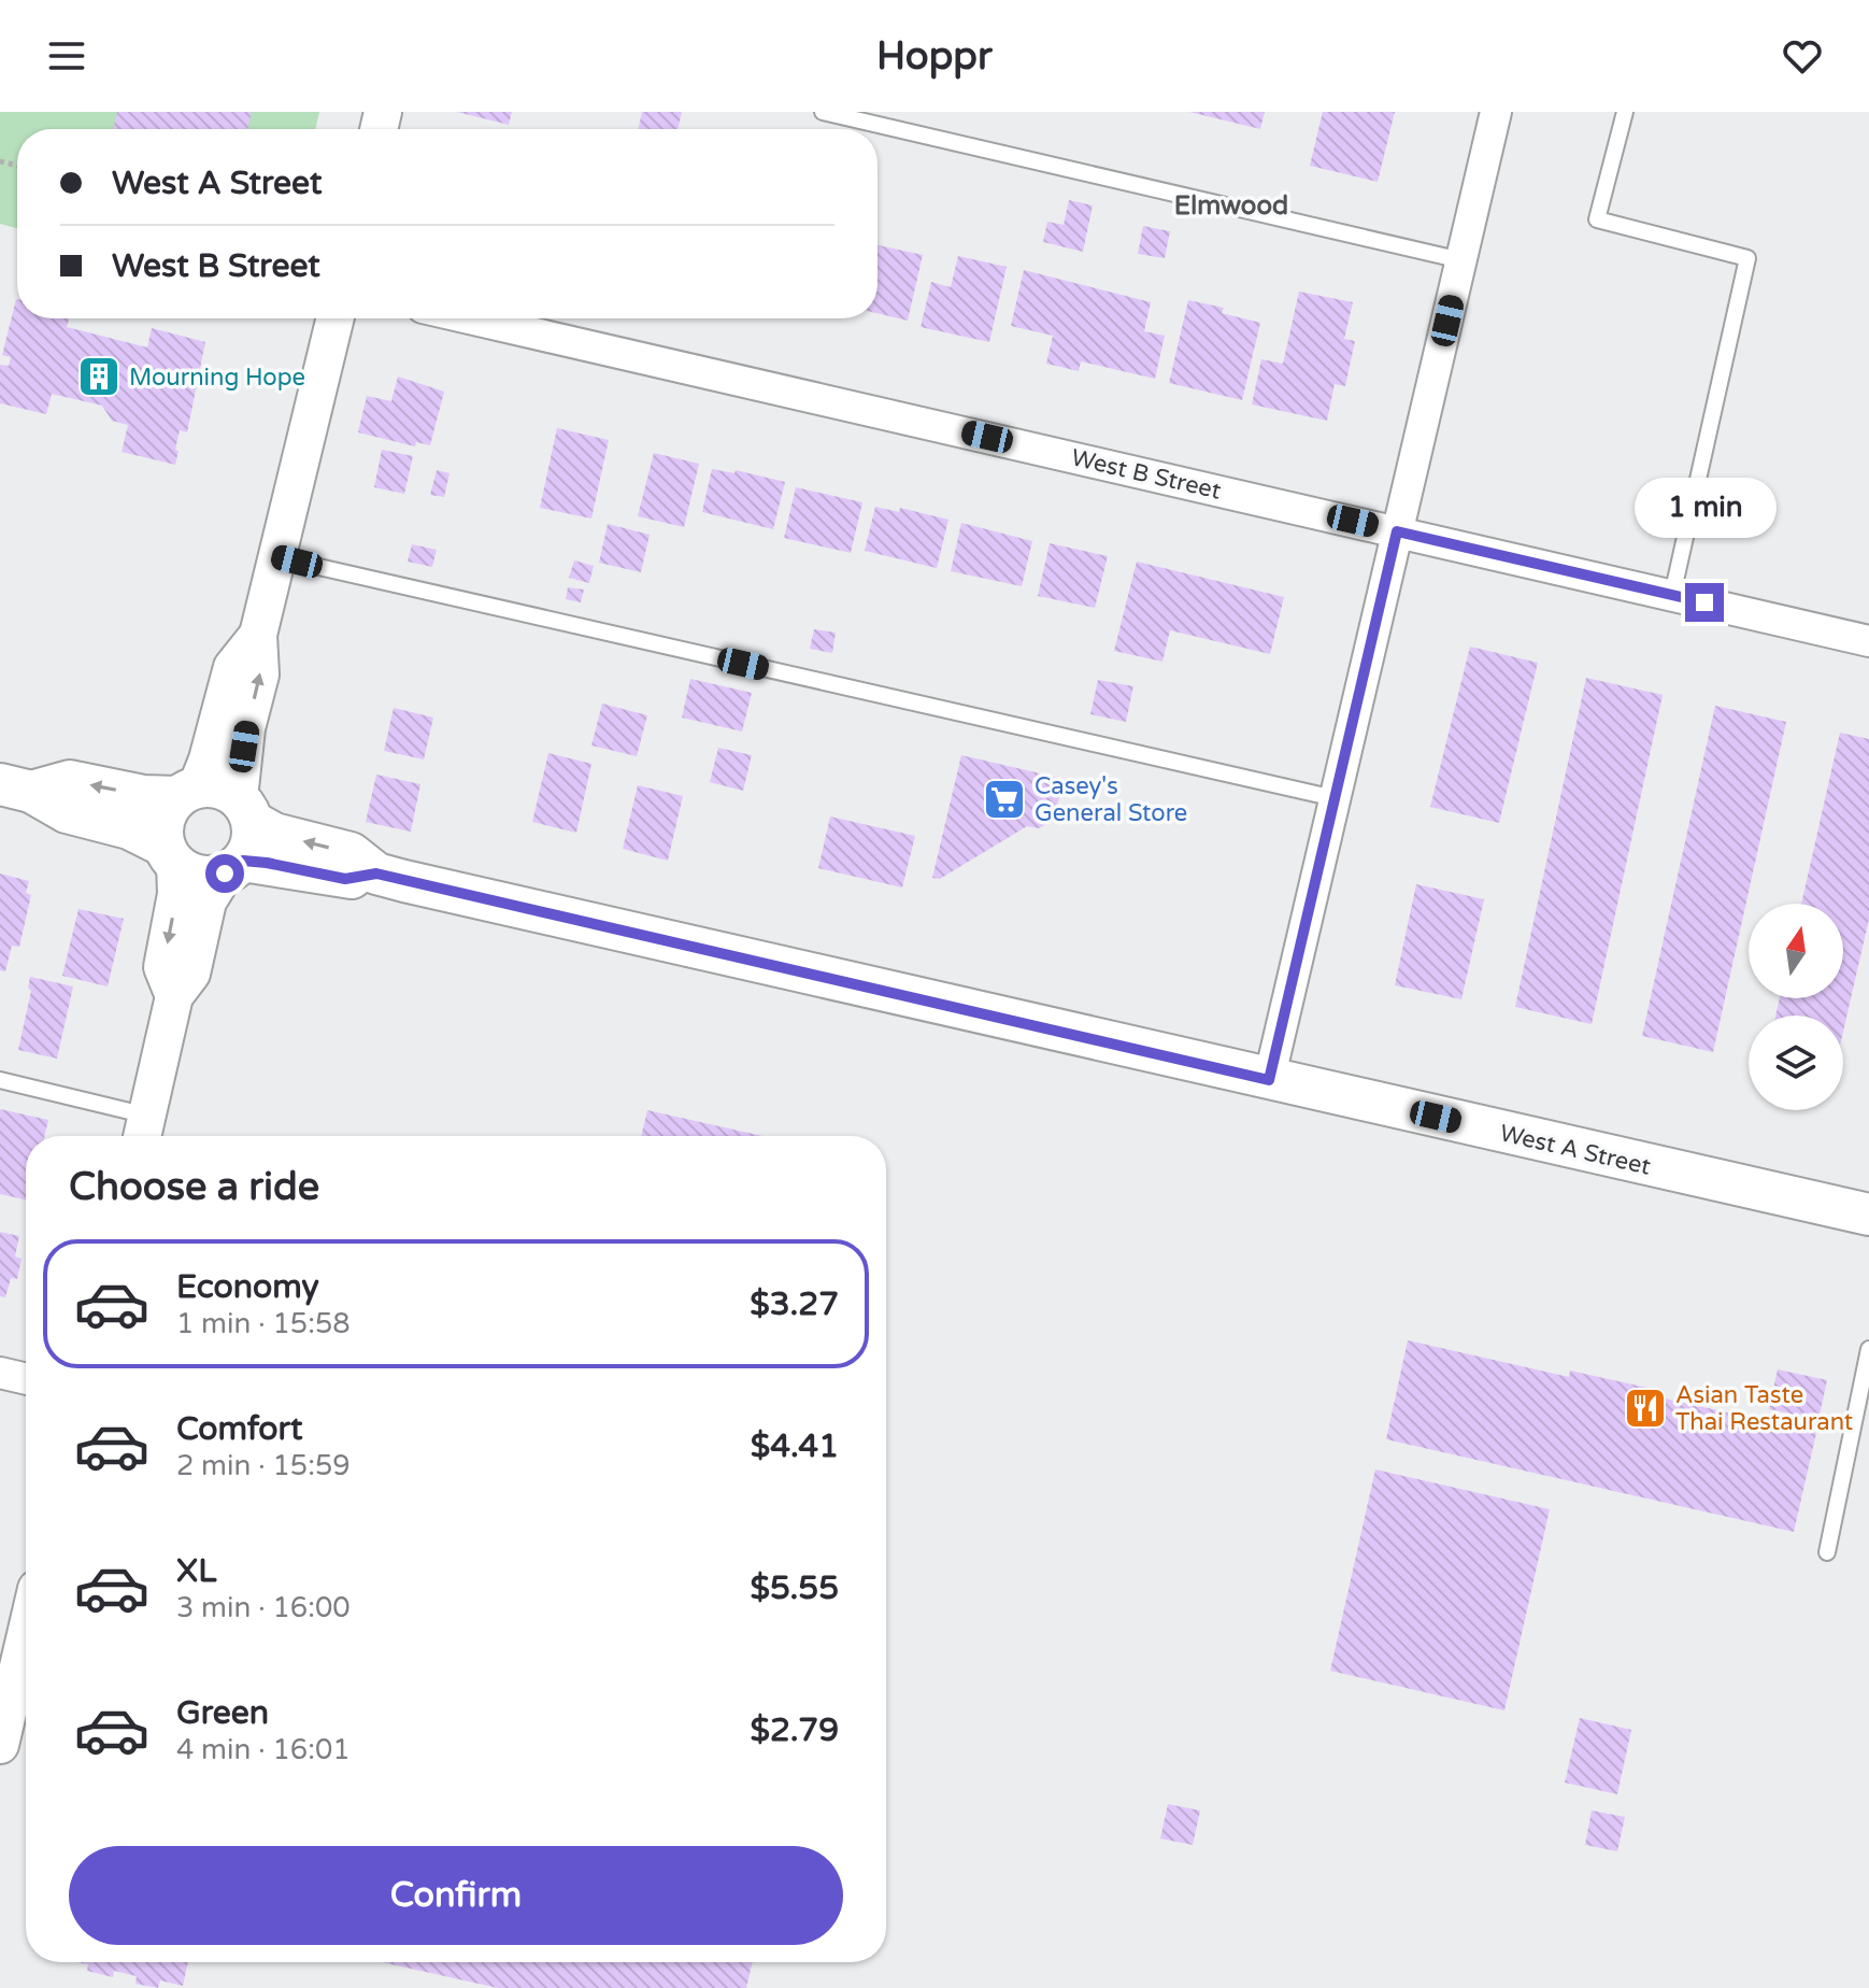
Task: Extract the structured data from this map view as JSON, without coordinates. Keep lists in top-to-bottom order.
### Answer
{
  "streets": {
    "main road": ["West A Street"],
    "street": ["West B Street"]
  },
  "districts": ["Elmwood"],
  "places": {
    "building": ["Mourning Hope"],
    "supermarket": ["Casey's General Store"],
    "restaurant": ["Asian Taste Thai Restaurant"]
  },
  "north": "top",
  "page": {
    "header": "Hoppr",
    "banner": ["West A Street", "West B Street"],
    "bubble": "1 min",
    "heading": "Choose a ride",
    "list": [
      {
        "name": "Economy",
        "note": "1 min · 15:58",
        "value": "$3.27"
      },
      {
        "name": "Comfort",
        "note": "2 min · 15:59",
        "value": "$4.41"
      },
      {
        "name": "XL",
        "note": "3 min · 16:00",
        "value": "$5.55"
      },
      {
        "name": "Green",
        "note": "4 min · 16:01",
        "value": "$2.79"
      }
    ],
    "buttons": "Confirm"
  }
}
